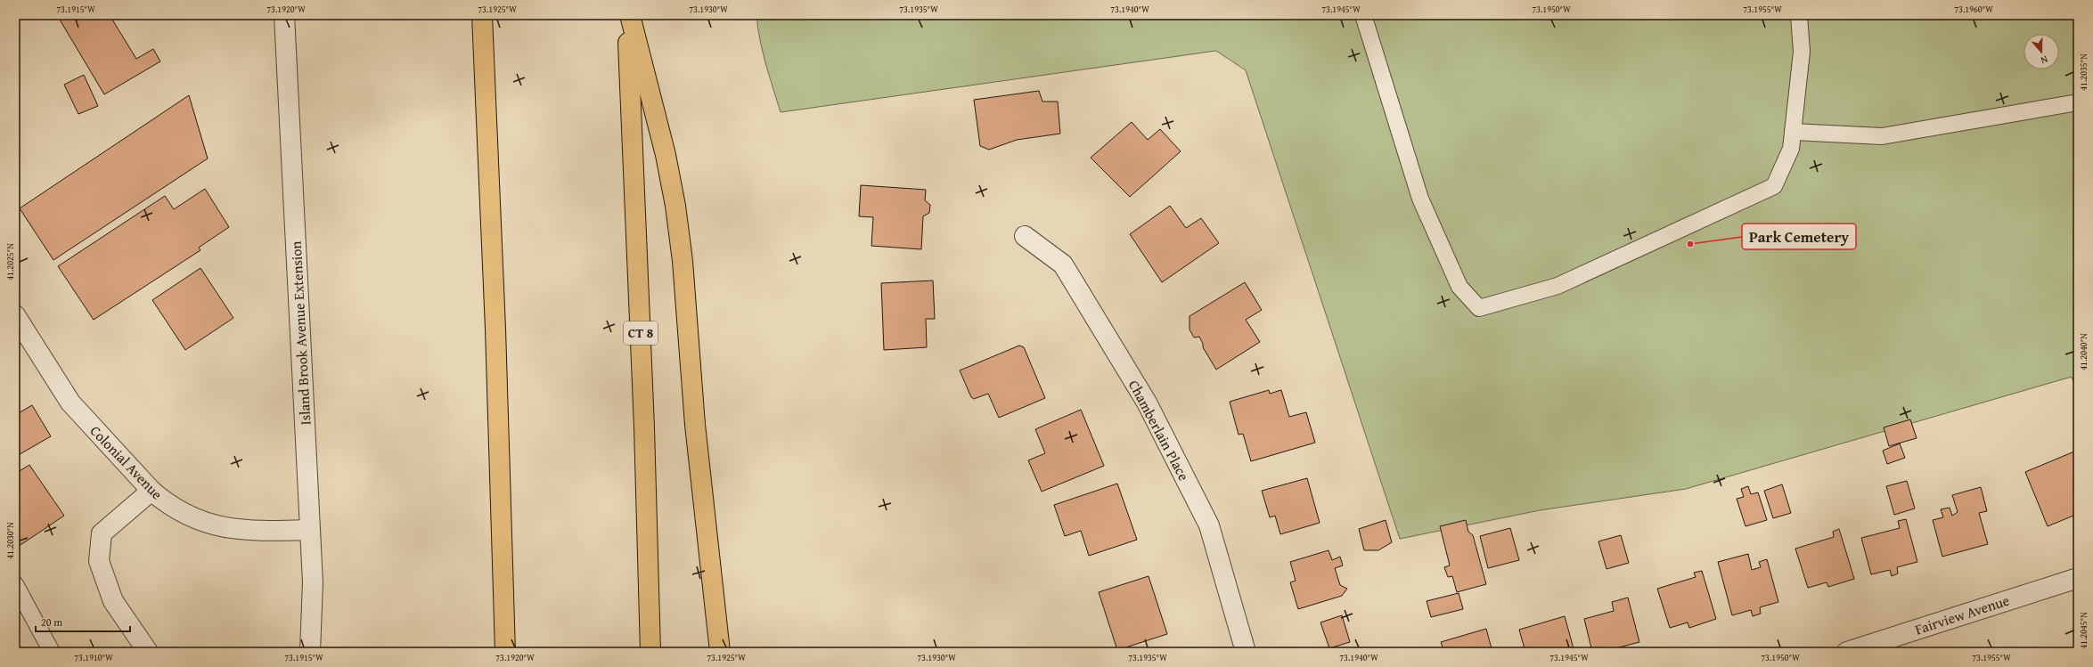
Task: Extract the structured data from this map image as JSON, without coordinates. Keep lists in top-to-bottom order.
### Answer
{
  "streets": {
    "highway": ["CT 8"],
    "street": [
      "Island Brook Avenue Extension",
      "Chamberlain Place",
      "Colonial Avenue",
      "Fairview Avenue"
    ]
  },
  "crossings": [
    ["Island Brook Avenue Extension", "Colonial Avenue"]
  ],
  "places": ["Park Cemetery"],
  "scale_bar": "20 m",
  "north": "bottom",
  "coordinates": [
    "73.1915°W",
    "73.1920°W",
    "73.1925°W",
    "73.1930°W",
    "73.1935°W",
    "73.1940°W",
    "73.1945°W",
    "73.1950°W",
    "73.1955°W",
    "73.1960°W",
    "41.2035°N",
    "41.2025°N",
    "41.2040°N",
    "41.2030°N",
    "41.2045°N",
    "73.1910°W"
  ]
}
